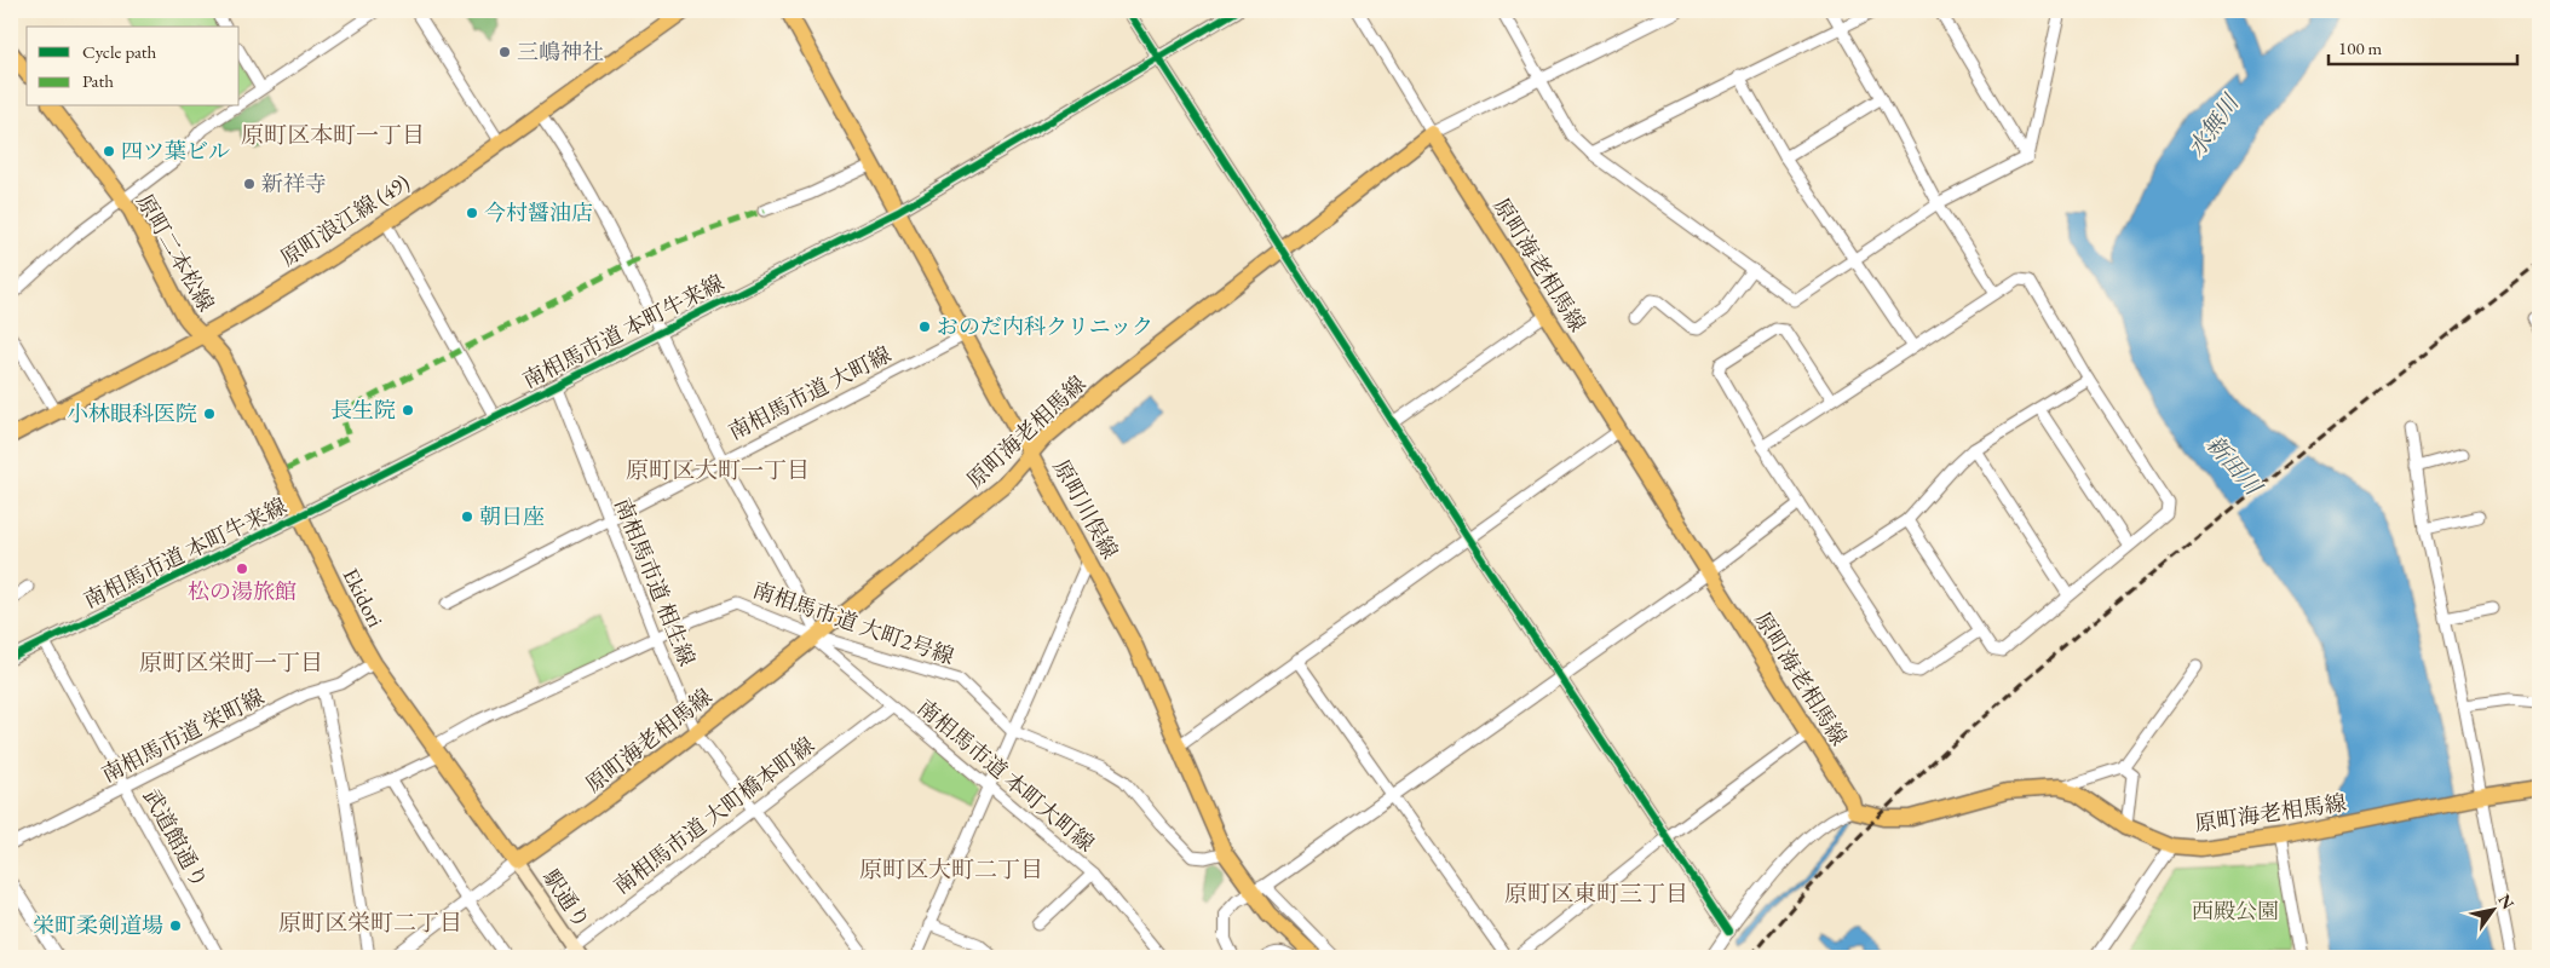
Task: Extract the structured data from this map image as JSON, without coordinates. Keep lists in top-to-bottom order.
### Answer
{
  "streets": {
    "main road": [
      "原町浪江線 (49)",
      "原町二本松線",
      "原町海老相馬線",
      "原町川俣線",
      "Ekidori",
      "駅通り"
    ],
    "street": [
      "南相馬市道 本町牛来線",
      "南相馬市道 大町線",
      "南相馬市道 相生線",
      "南相馬市道 大町2号線",
      "南相馬市道 栄町線",
      "南相馬市道 本町大町線",
      "南相馬市道 大町橋本町線",
      "武道館通り"
    ]
  },
  "crossings": [
    ["原町浪江線 (49)", "原町二本松線"],
    ["原町浪江線 (49)", "Ekidori"],
    ["原町浪江線 (49)", "南相馬市道 本町大町線"],
    ["原町二本松線", "Ekidori"],
    ["原町海老相馬線", "原町川俣線"],
    ["原町海老相馬線", "南相馬市道 相生線"],
    ["原町海老相馬線", "Ekidori"],
    ["原町海老相馬線", "南相馬市道 大町2号線"],
    ["原町海老相馬線", "南相馬市道 本町大町線"],
    ["原町海老相馬線", "駅通り"],
    ["南相馬市道 本町牛来線", "原町川俣線"],
    ["南相馬市道 本町牛来線", "南相馬市道 相生線"],
    ["南相馬市道 本町牛来線", "Ekidori"],
    ["南相馬市道 本町牛来線", "南相馬市道 本町大町線"],
    ["南相馬市道 本町牛来線", "武道館通り"],
    ["南相馬市道 大町線", "原町川俣線"],
    ["南相馬市道 大町線", "南相馬市道 相生線"],
    ["南相馬市道 大町線", "南相馬市道 本町大町線"],
    ["原町川俣線", "南相馬市道 大町2号線"],
    ["南相馬市道 相生線", "南相馬市道 大町2号線"],
    ["南相馬市道 相生線", "南相馬市道 大町橋本町線"],
    ["Ekidori", "南相馬市道 大町2号線"],
    ["Ekidori", "南相馬市道 栄町線"],
    ["Ekidori", "駅通り"],
    ["南相馬市道 大町2号線", "南相馬市道 本町大町線"],
    ["南相馬市道 栄町線", "武道館通り"],
    ["南相馬市道 本町大町線", "南相馬市道 大町橋本町線"],
    ["南相馬市道 大町橋本町線", "駅通り"]
  ],
  "districts": [
    "原町区本町一丁目",
    "原町区大町一丁目",
    "原町区栄町一丁目",
    "原町区大町二丁目",
    "原町区東町三丁目",
    "原町区栄町二丁目"
  ],
  "water": ["水無川", "新田川"],
  "parks": ["西殿公園"],
  "places": [
    "三嶋神社",
    "四ツ葉ビル",
    "新祥寺",
    "今村醤油店",
    "おのだ内科クリニック",
    "長生院",
    "小林眼科医院",
    "朝日座",
    "松の湯旅館",
    "栄町柔剣道場"
  ],
  "legend": ["Cycle path", "Path"],
  "scale_bar": "100 m",
  "north": "top right"
}
